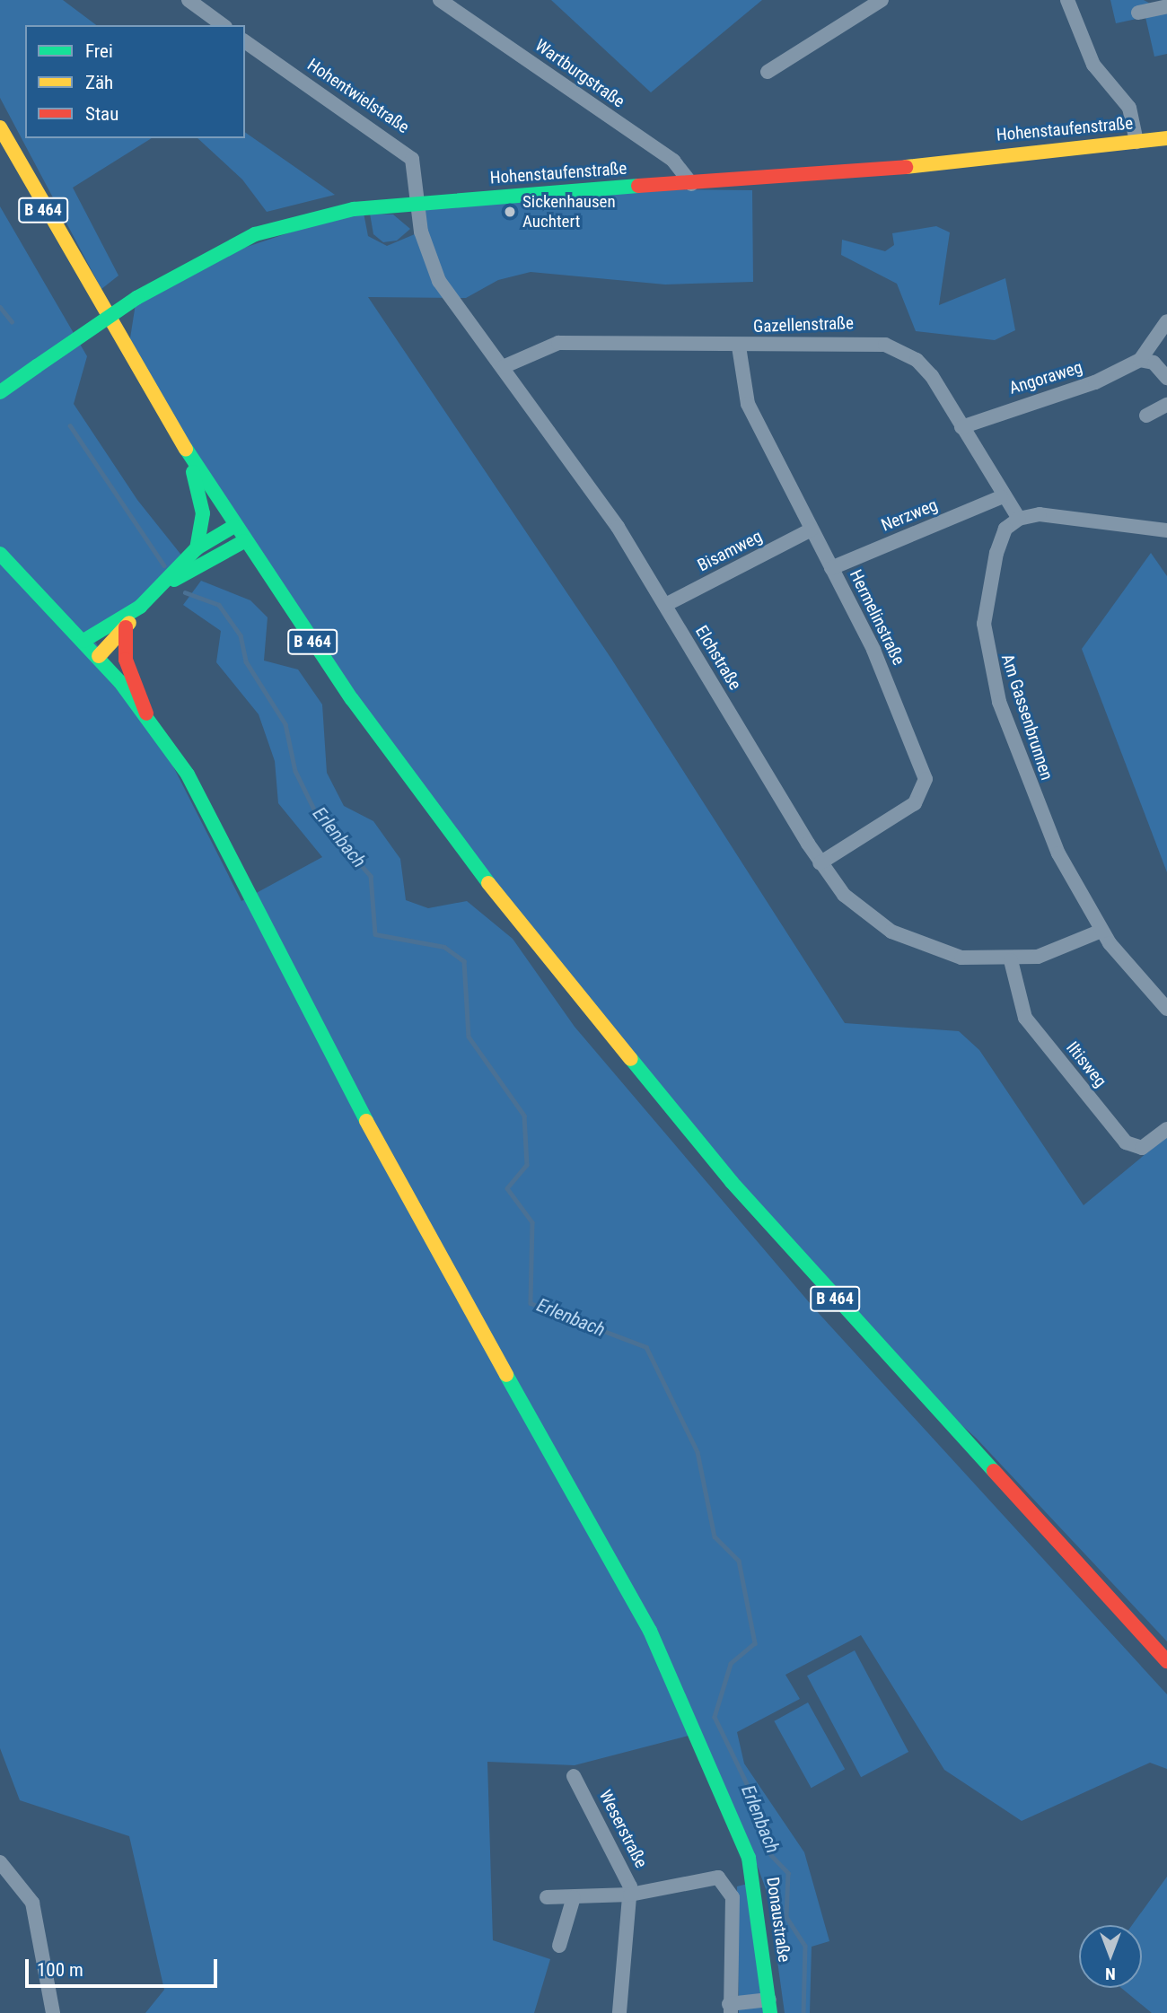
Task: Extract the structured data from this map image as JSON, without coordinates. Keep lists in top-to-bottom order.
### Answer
{
  "streets": {
    "street": [
      "Wartburgstraße",
      "Hohentwielstraße",
      "Hohenstaufenstraße",
      "B 464",
      "Gazellenstraße",
      "Angoraweg",
      "Nerzweg",
      "Bisamweg",
      "Hermelinstraße",
      "Elchstraße",
      "Am Gassenbrunnen",
      "Iltisweg",
      "Weserstraße",
      "Donaustraße"
    ]
  },
  "crossings": [
    ["Wartburgstraße", "Hohenstaufenstraße"],
    ["Hohentwielstraße", "Hohenstaufenstraße"],
    ["Hohentwielstraße", "Elchstraße"],
    ["Hohenstaufenstraße", "Elchstraße"],
    ["Gazellenstraße", "Angoraweg"],
    ["Gazellenstraße", "Nerzweg"],
    ["Gazellenstraße", "Hermelinstraße"],
    ["Gazellenstraße", "Elchstraße"],
    ["Gazellenstraße", "Am Gassenbrunnen"],
    ["Nerzweg", "Hermelinstraße"],
    ["Bisamweg", "Hermelinstraße"],
    ["Bisamweg", "Elchstraße"],
    ["Hermelinstraße", "Elchstraße"],
    ["Elchstraße", "Am Gassenbrunnen"],
    ["Elchstraße", "Iltisweg"]
  ],
  "water": ["Erlenbach"],
  "places": ["Sickenhausen Auchtert"],
  "legend": ["Frei", "Zäh", "Stau"],
  "scale_bar": "100 m",
  "north": "bottom"
}
